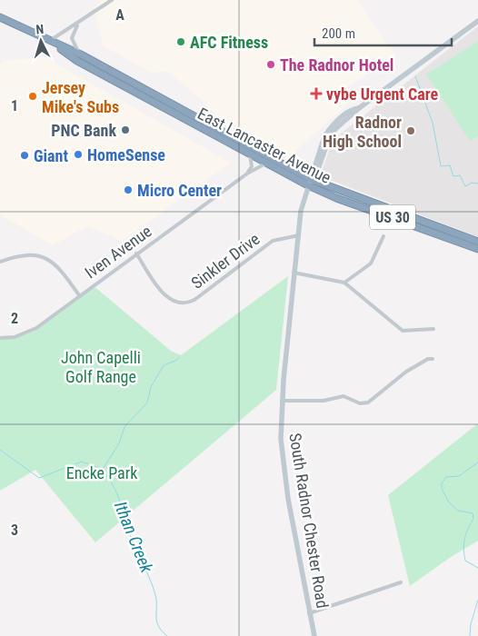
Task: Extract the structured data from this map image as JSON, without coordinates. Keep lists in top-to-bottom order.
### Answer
{
  "streets": {
    "highway": ["East Lancaster Avenue", "US 30"],
    "main road": ["South Radnor Chester Road"],
    "street": ["Iven Avenue", "Sinkler Drive"]
  },
  "crossings": [
    ["East Lancaster Avenue", "Iven Avenue"],
    ["East Lancaster Avenue", "South Radnor Chester Road"],
    ["Iven Avenue", "Sinkler Drive"],
    ["Sinkler Drive", "South Radnor Chester Road"]
  ],
  "water": ["Ithan Creek"],
  "parks": ["John Capelli Golf Range", "Encke Park"],
  "places": {
    "other": [
      "AFC Fitness",
      "The Radnor Hotel",
      "Jersey Mike's Subs",
      "PNC Bank",
      "Radnor High School",
      "HomeSense",
      "Giant",
      "Micro Center"
    ],
    "health": ["vybe Urgent Care"]
  },
  "scale_bar": "200 m",
  "north": "top",
  "grid": {
    "columns": ["A"],
    "rows": ["1", "2", "3"]
  }
}
